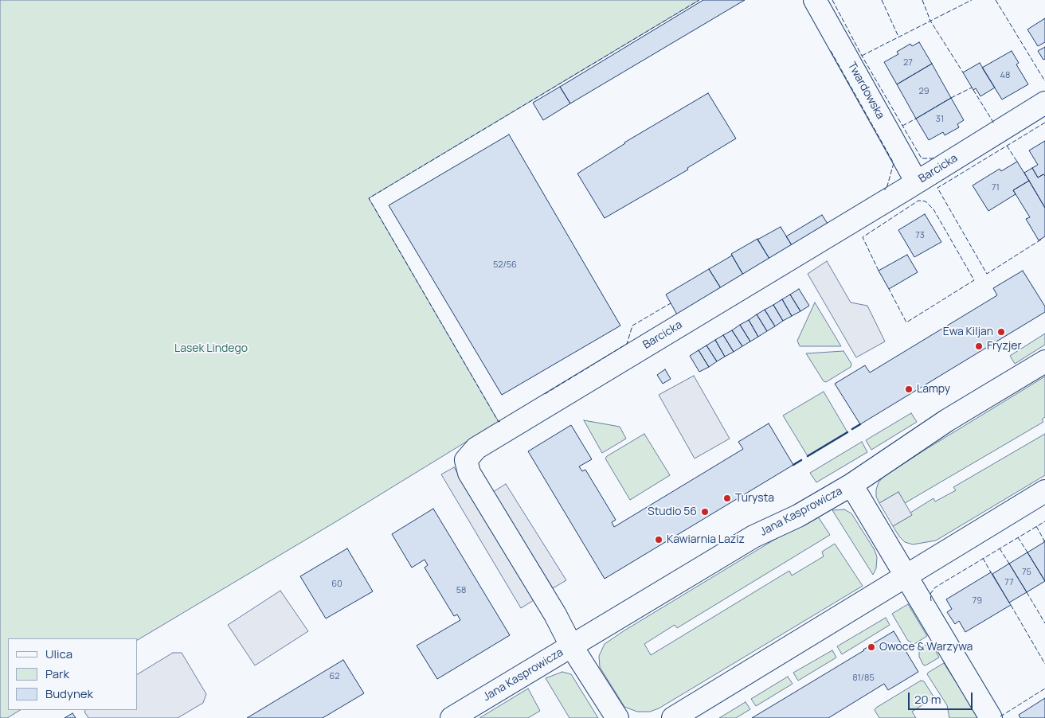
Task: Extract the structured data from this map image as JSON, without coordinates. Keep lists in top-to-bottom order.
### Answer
{
  "streets": {
    "street": ["Twardowska", "Barcicka", "Jana Kasprowicza"]
  },
  "crossings": [
    ["Twardowska", "Barcicka"],
    ["Barcicka", "Jana Kasprowicza"]
  ],
  "parks": ["Lasek Lindego"],
  "places": [
    "Ewa Kiljan",
    "Fryzjer",
    "Lampy",
    "Turysta",
    "Studio 56",
    "Kawiarnia Laziz",
    "Owoce & Warzywa"
  ],
  "house_numbers": [
    "27",
    "48",
    "29",
    "31",
    "71",
    "73",
    "52/56",
    "75",
    "77",
    "60",
    "58",
    "79",
    "62",
    "81/85"
  ],
  "legend": ["Ulica", "Park", "Budynek"],
  "scale_bar": "20 m"
}
